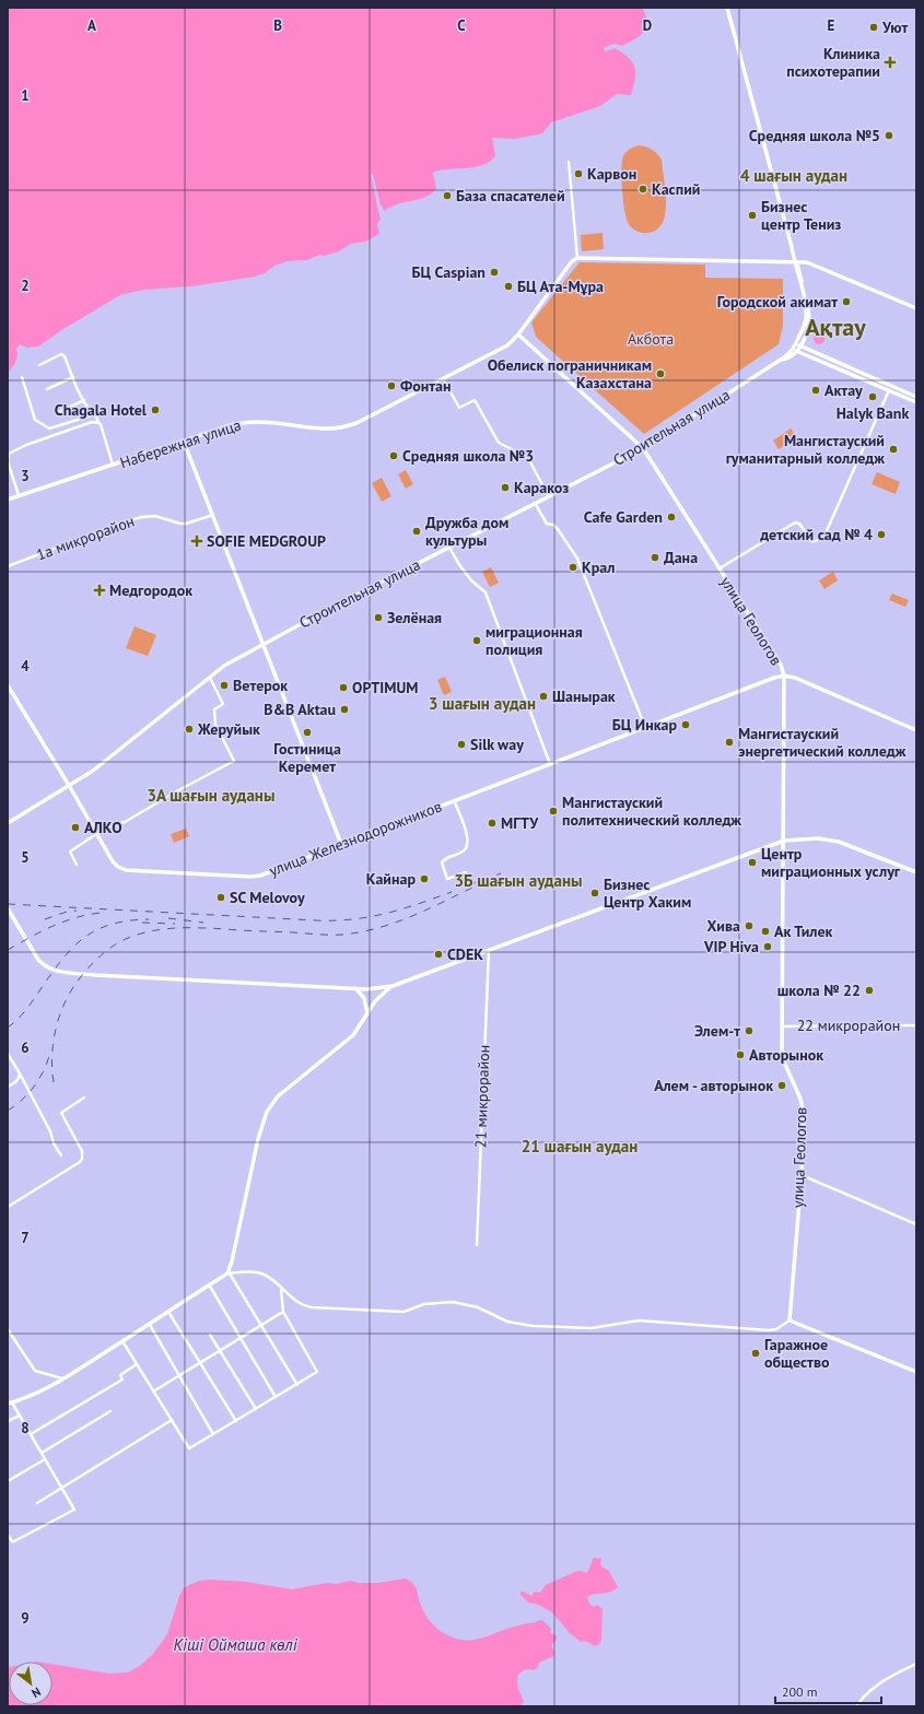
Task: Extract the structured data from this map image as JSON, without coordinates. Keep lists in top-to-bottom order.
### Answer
{
  "streets": {
    "street": [
      "Строительная улица",
      "Набережная улица",
      "1а микрорайон",
      "улица Геологов",
      "улица Железнодорожников",
      "22 микрорайон",
      "21 микрорайон"
    ]
  },
  "crossings": [
    ["Строительная улица", "улица Геологов"],
    ["Строительная улица", "улица Железнодорожников"],
    ["Набережная улица", "улица Геологов"],
    ["улица Геологов", "улица Железнодорожников"],
    ["улица Геологов", "22 микрорайон"]
  ],
  "districts": [
    "4 шағын аудан",
    "Ақтау",
    "3 шағын аудан",
    "3А шағын ауданы",
    "3Б шағын ауданы",
    "21 шағын аудан"
  ],
  "water": ["Кіші Оймаша көлi"],
  "parks": ["Акбота"],
  "places": {
    "other": [
      "Уют",
      "Средняя школа №5",
      "Карвон",
      "Каспий",
      "База спасателей",
      "Бизнес центр Тениз",
      "БЦ Сaspian",
      "БЦ Ата-Мұра",
      "Городской акимат",
      "Обелиск пограничникам Казахстана",
      "Фонтан",
      "Актау",
      "Halyk Bank",
      "Chagala Hotel",
      "Мангистауский гуманитарный колледж",
      "Средняя школа №3",
      "Каракоз",
      "Cafe Garden",
      "Дружба дом культуры",
      "детский сад № 4",
      "Дана",
      "Крал",
      "Зелёная",
      "миграционная полиция",
      "Ветерок",
      "OPTIMUM",
      "Шанырак",
      "B&B Aktau",
      "БЦ Инкар",
      "Жеруйык",
      "Гостиница Керемет",
      "Мангистауский энергетический колледж",
      "Silk way",
      "Мангистауский политехнический колледж",
      "МГТУ",
      "АЛКО",
      "Центр миграционных услуг",
      "Кайнар",
      "Бизнес Центр Хаким",
      "SC Melovoy",
      "Хива",
      "Ак Тилек",
      "VIP Hiva",
      "CDEK",
      "школа № 22",
      "Элем-т",
      "Авторынок",
      "Алем - авторынок",
      "Гаражное общество"
    ],
    "health": ["Клиника психотерапии", "SOFIE MEDGROUP", "Медгородок"]
  },
  "scale_bar": "200 m",
  "north": "bottom right",
  "grid": {
    "columns": [
      "A",
      "B",
      "C",
      "D",
      "E"
    ],
    "rows": [
      "1",
      "2",
      "3",
      "4",
      "5",
      "6",
      "7",
      "8",
      "9"
    ]
  }
}
